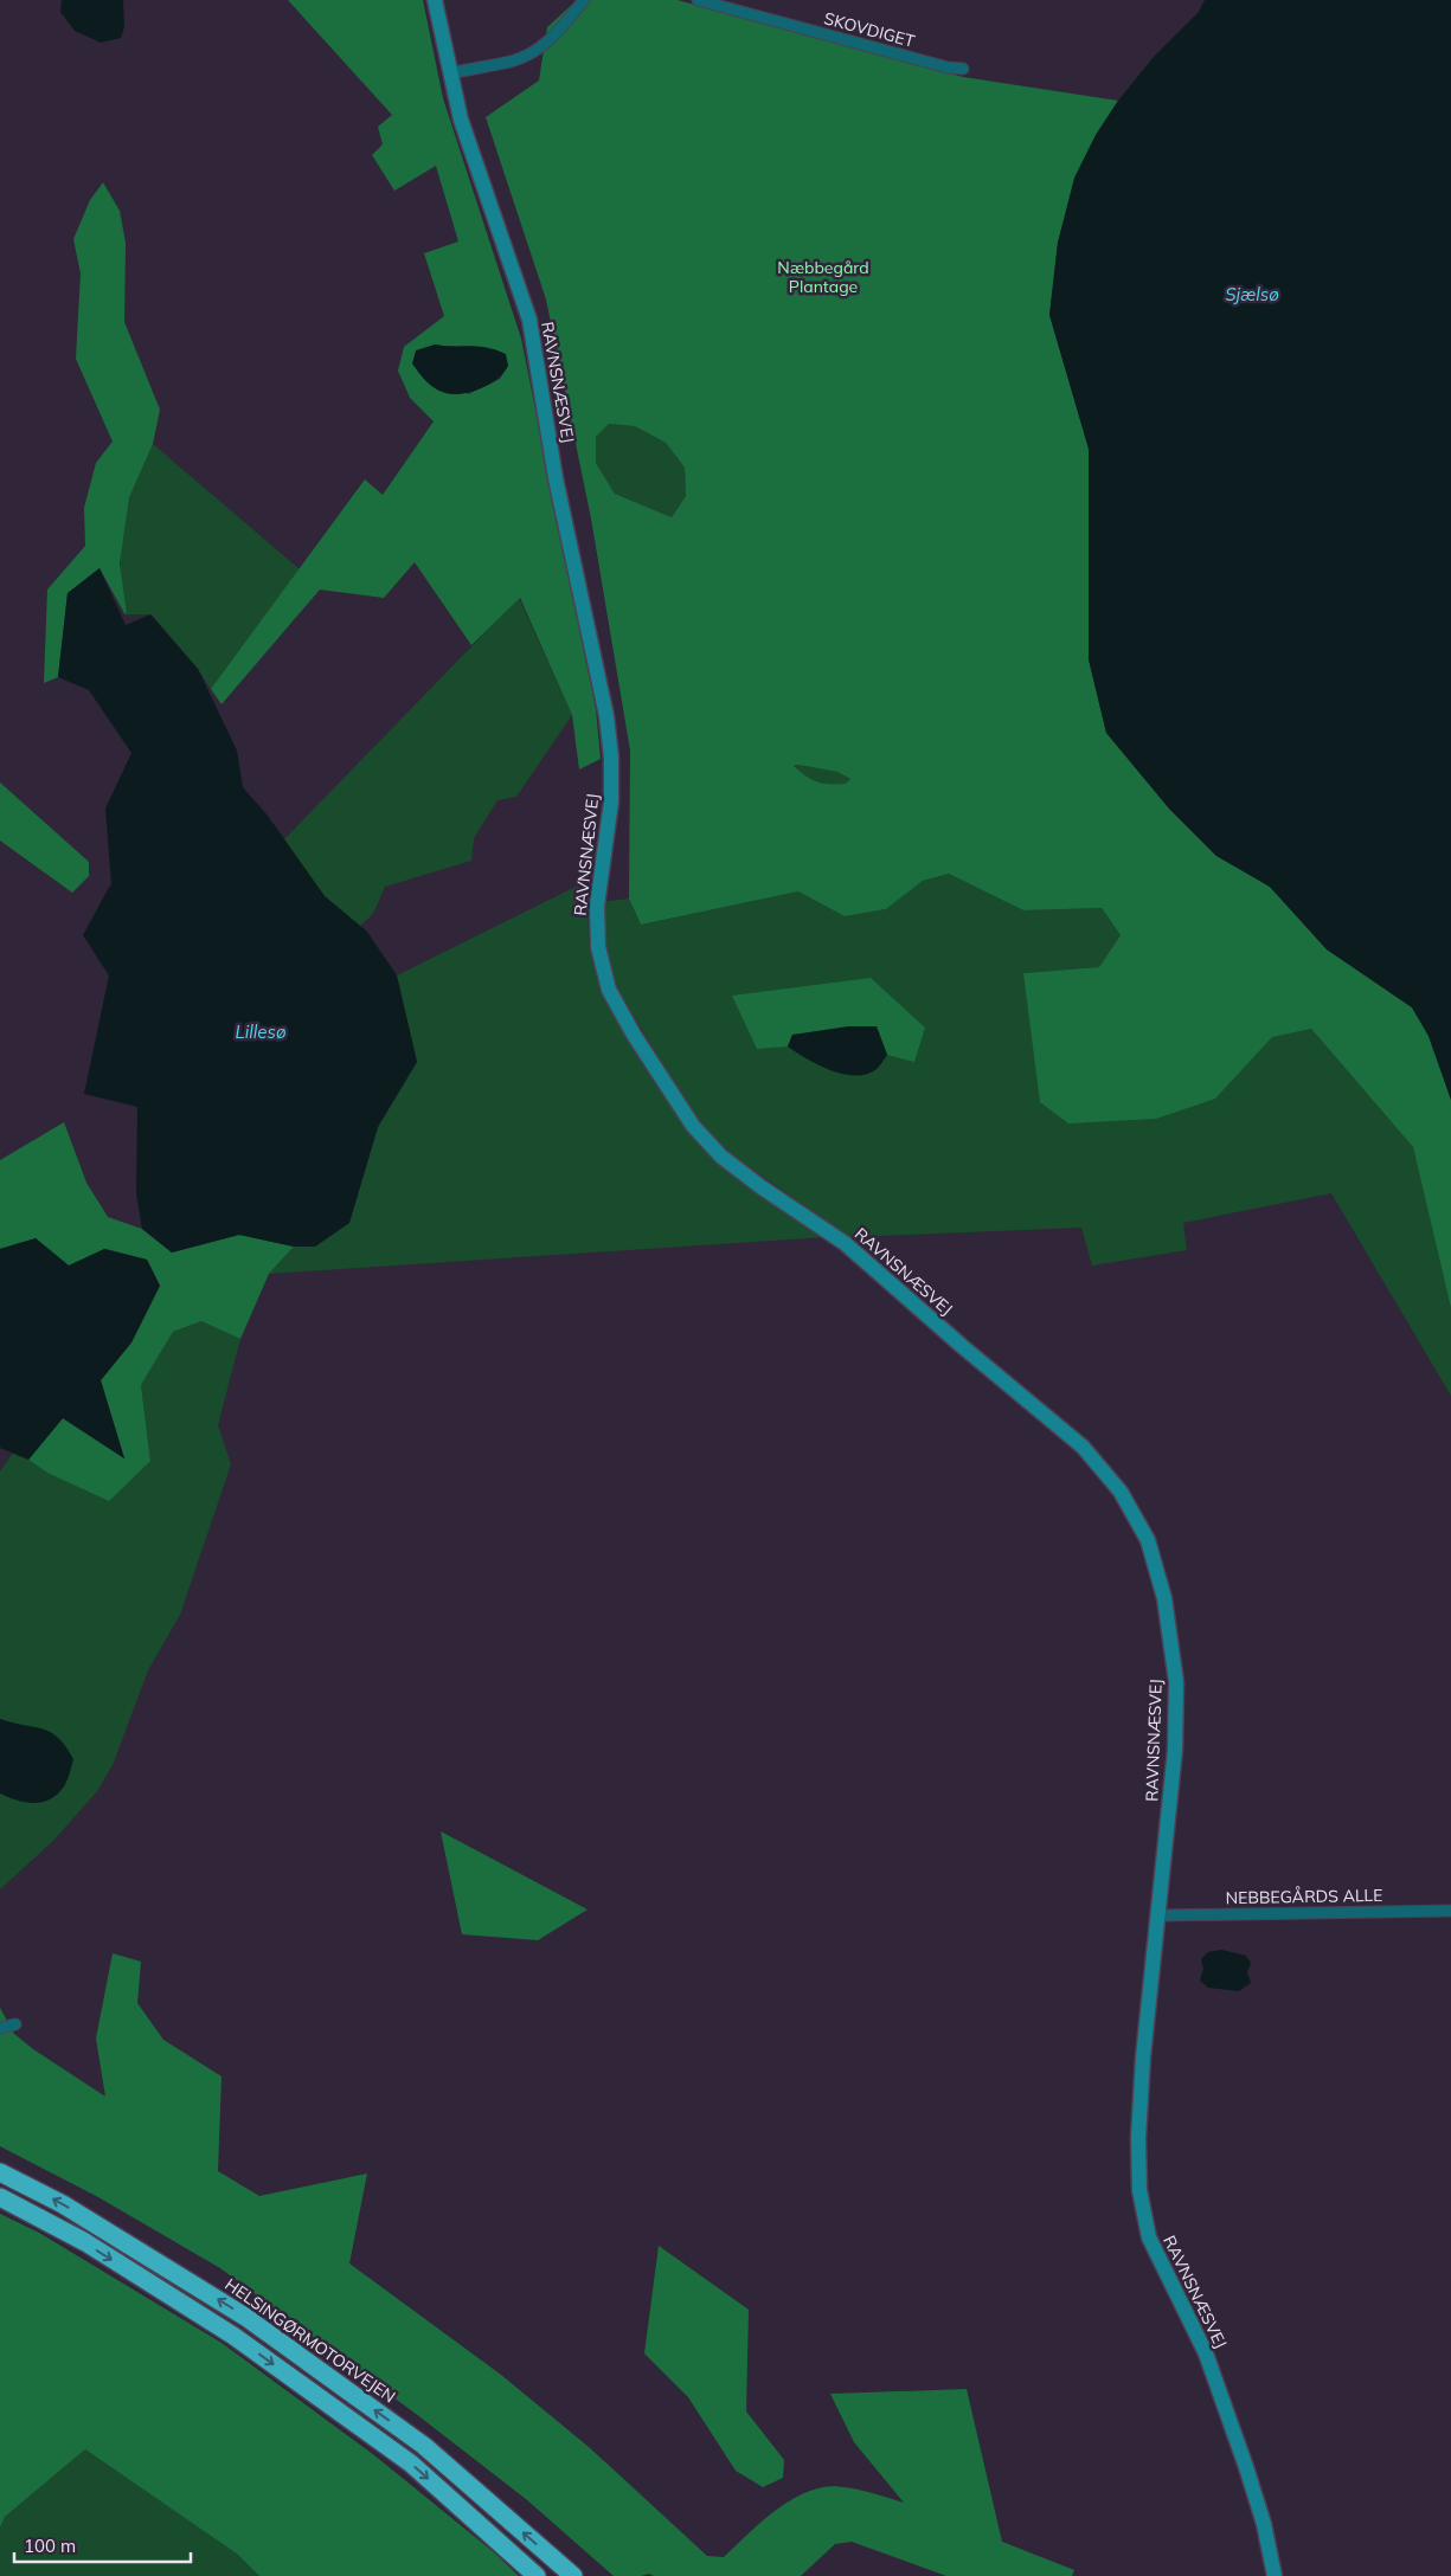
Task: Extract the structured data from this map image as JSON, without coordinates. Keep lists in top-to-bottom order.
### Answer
{
  "streets": {
    "highway": ["HELSINGØRMOTORVEJEN"],
    "main road": ["RAVNSNÆSVEJ"],
    "street": ["SKOVDIGET", "NEBBEGÅRDS ALLE"]
  },
  "crossings": [
    ["RAVNSNÆSVEJ", "NEBBEGÅRDS ALLE"]
  ],
  "water": ["Sjælsø", "Lillesø"],
  "parks": ["Næbbegård Plantage"],
  "scale_bar": "100 m"
}
